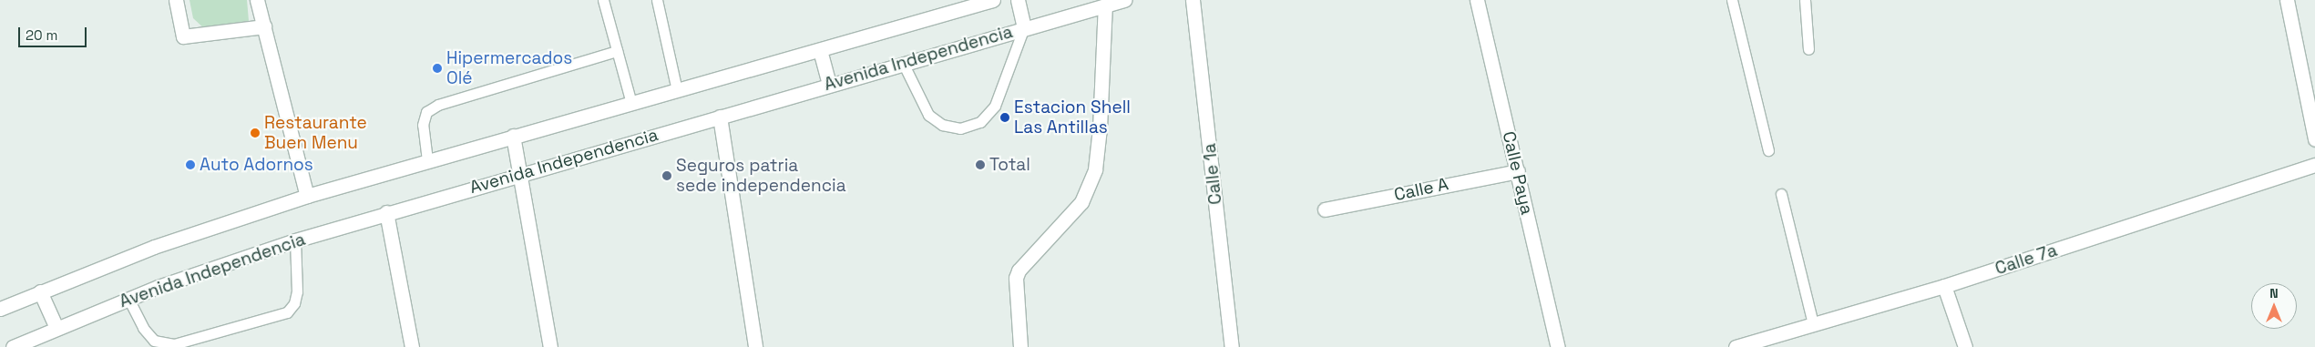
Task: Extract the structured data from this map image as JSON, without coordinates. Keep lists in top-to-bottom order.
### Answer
{
  "streets": {
    "street": [
      "Avenida Independencia",
      "Calle Paya",
      "Calle 1a",
      "Calle A",
      "Calle 7a"
    ]
  },
  "crossings": [
    ["Calle Paya", "Calle A"]
  ],
  "places": [
    "Hipermercados Olé",
    "Estacion Shell Las Antillas",
    "Restaurante Buen Menu",
    "Auto Adornos",
    "Total",
    "Seguros patria sede independencia"
  ],
  "scale_bar": "20 m",
  "north": "top"
}
